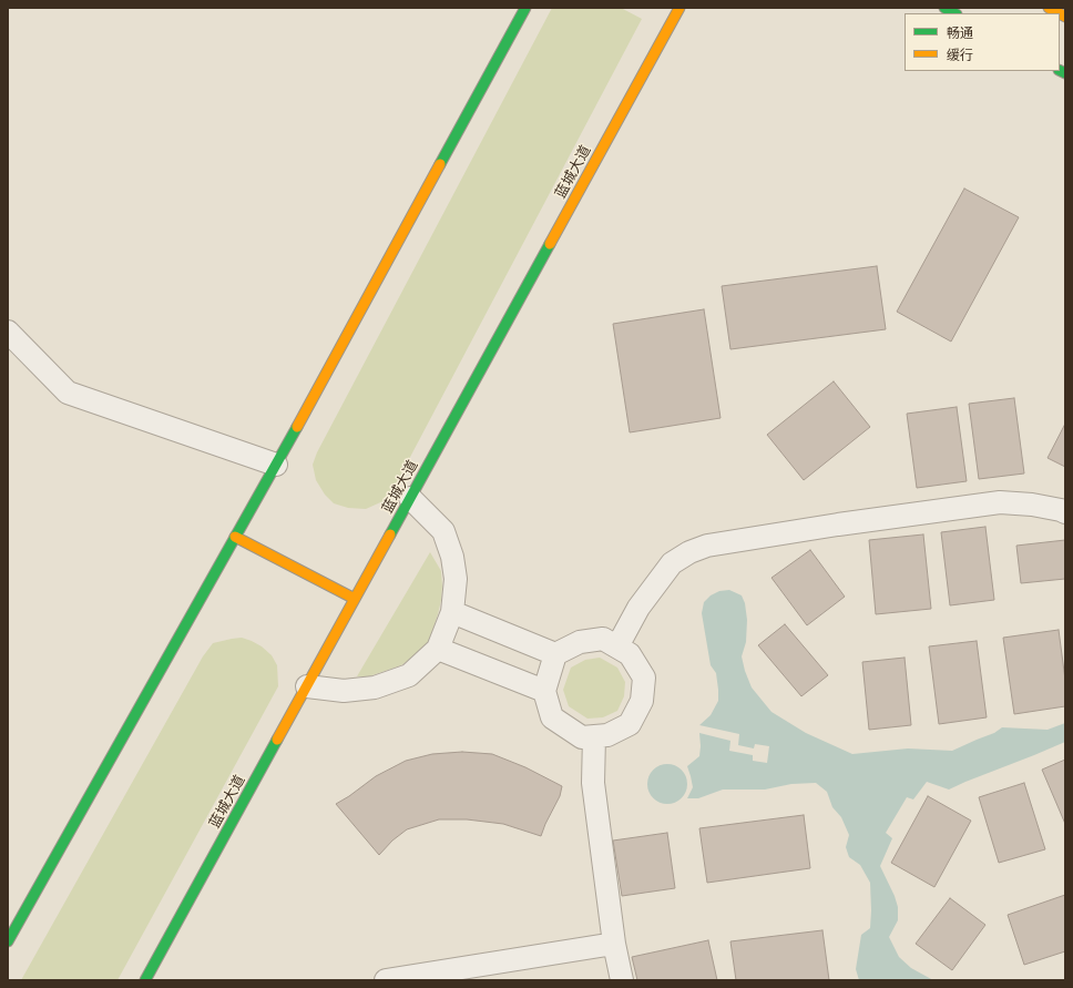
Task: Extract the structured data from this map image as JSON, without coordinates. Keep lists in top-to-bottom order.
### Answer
{
  "streets": {
    "main road": ["蓝城大道"]
  },
  "legend": ["畅通", "缓行"]
}
